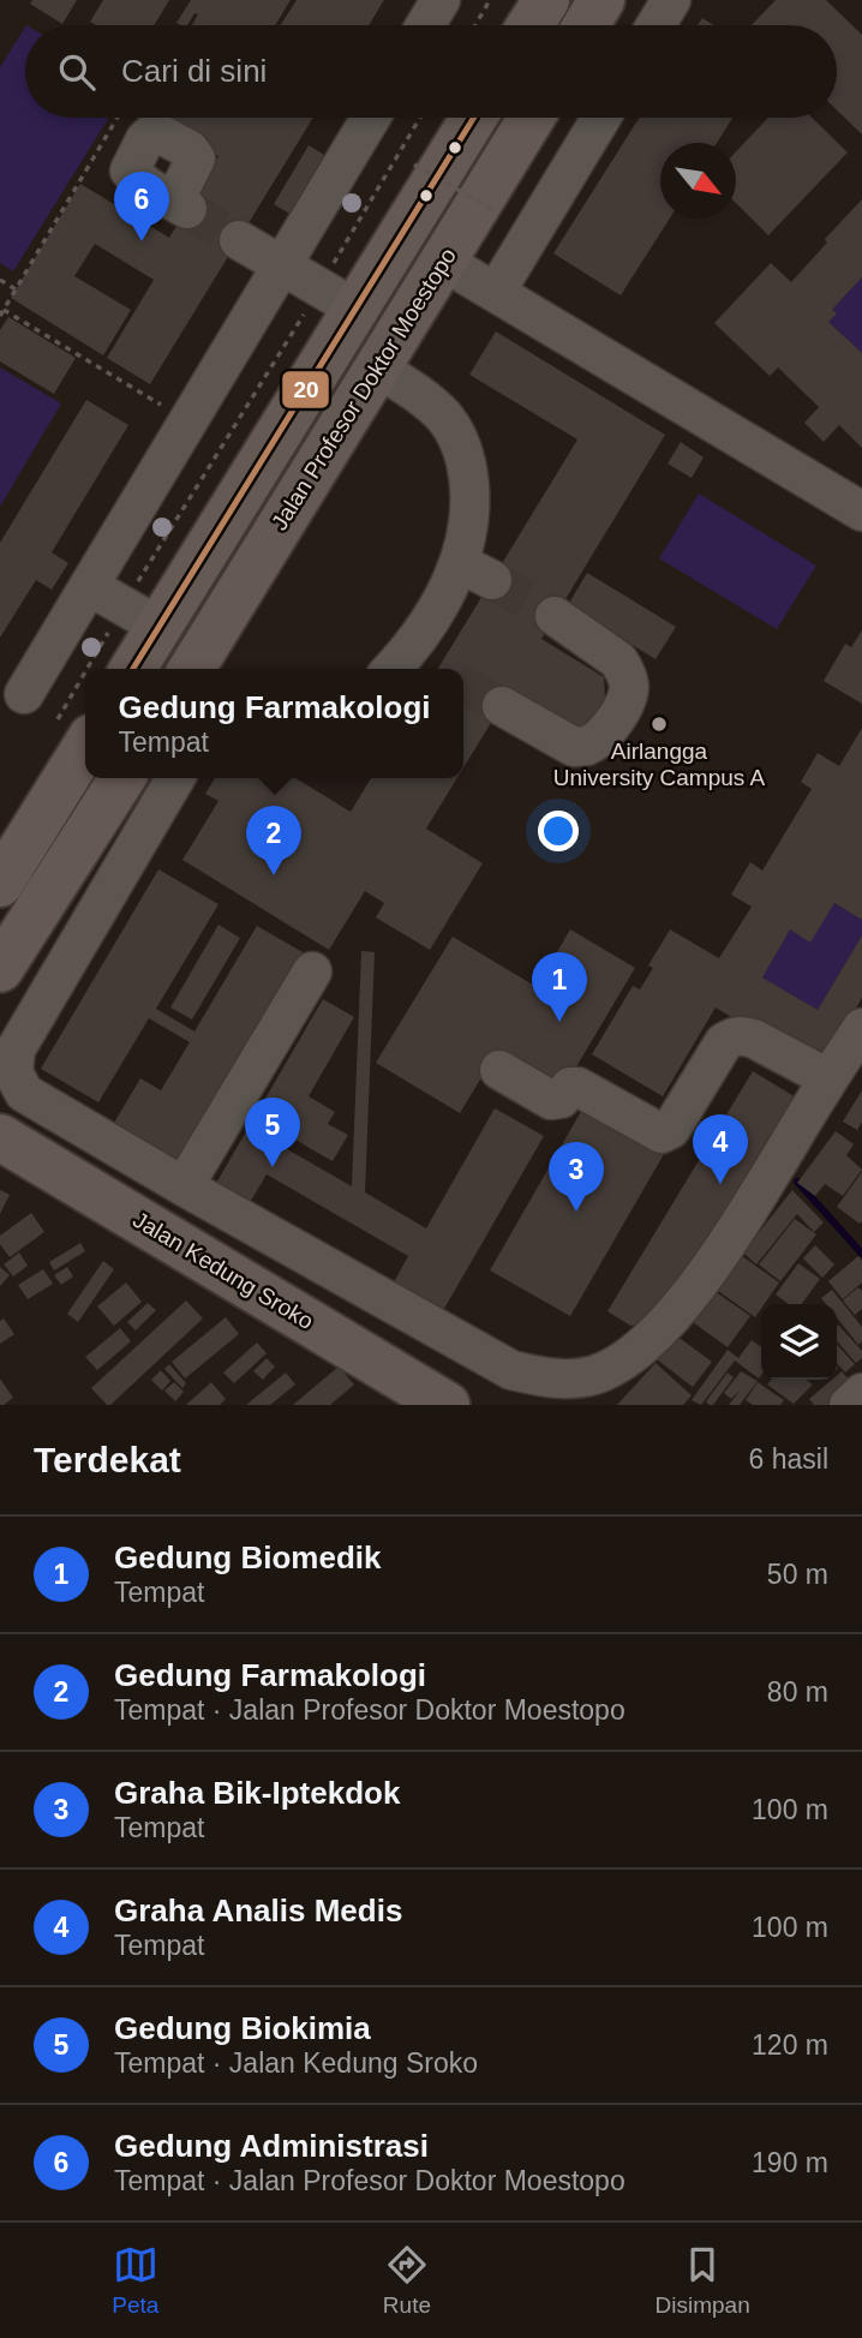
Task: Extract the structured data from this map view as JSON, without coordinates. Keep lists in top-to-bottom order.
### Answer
{
  "streets": {
    "main road": ["Jalan Profesor Doktor Moestopo", "Jalan Kedung Sroko"]
  },
  "places": ["Airlangga University Campus A"],
  "lines": ["transit line 20"],
  "north": "bottom right",
  "page": {
    "search": "Cari di sini",
    "pins": [
      "6",
      "2",
      "1",
      "5",
      "4",
      "3"
    ],
    "popup": ["Gedung Farmakologi", "Tempat"],
    "heading": ["Terdekat", "6 hasil"],
    "list": [
      {
        "mark": "1",
        "name": "Gedung Biomedik",
        "note": "Tempat",
        "value": "50 m"
      },
      {
        "mark": "2",
        "name": "Gedung Farmakologi",
        "note": "Tempat · Jalan Profesor Doktor Moestopo",
        "value": "80 m"
      },
      {
        "mark": "3",
        "name": "Graha Bik-Iptekdok",
        "note": "Tempat",
        "value": "100 m"
      },
      {
        "mark": "4",
        "name": "Graha Analis Medis",
        "note": "Tempat",
        "value": "100 m"
      },
      {
        "mark": "5",
        "name": "Gedung Biokimia",
        "note": "Tempat · Jalan Kedung Sroko",
        "value": "120 m"
      },
      {
        "mark": "6",
        "name": "Gedung Administrasi",
        "note": "Tempat · Jalan Profesor Doktor Moestopo",
        "value": "190 m"
      }
    ],
    "nav": ["Peta", "Rute", "Disimpan"]
  }
}
